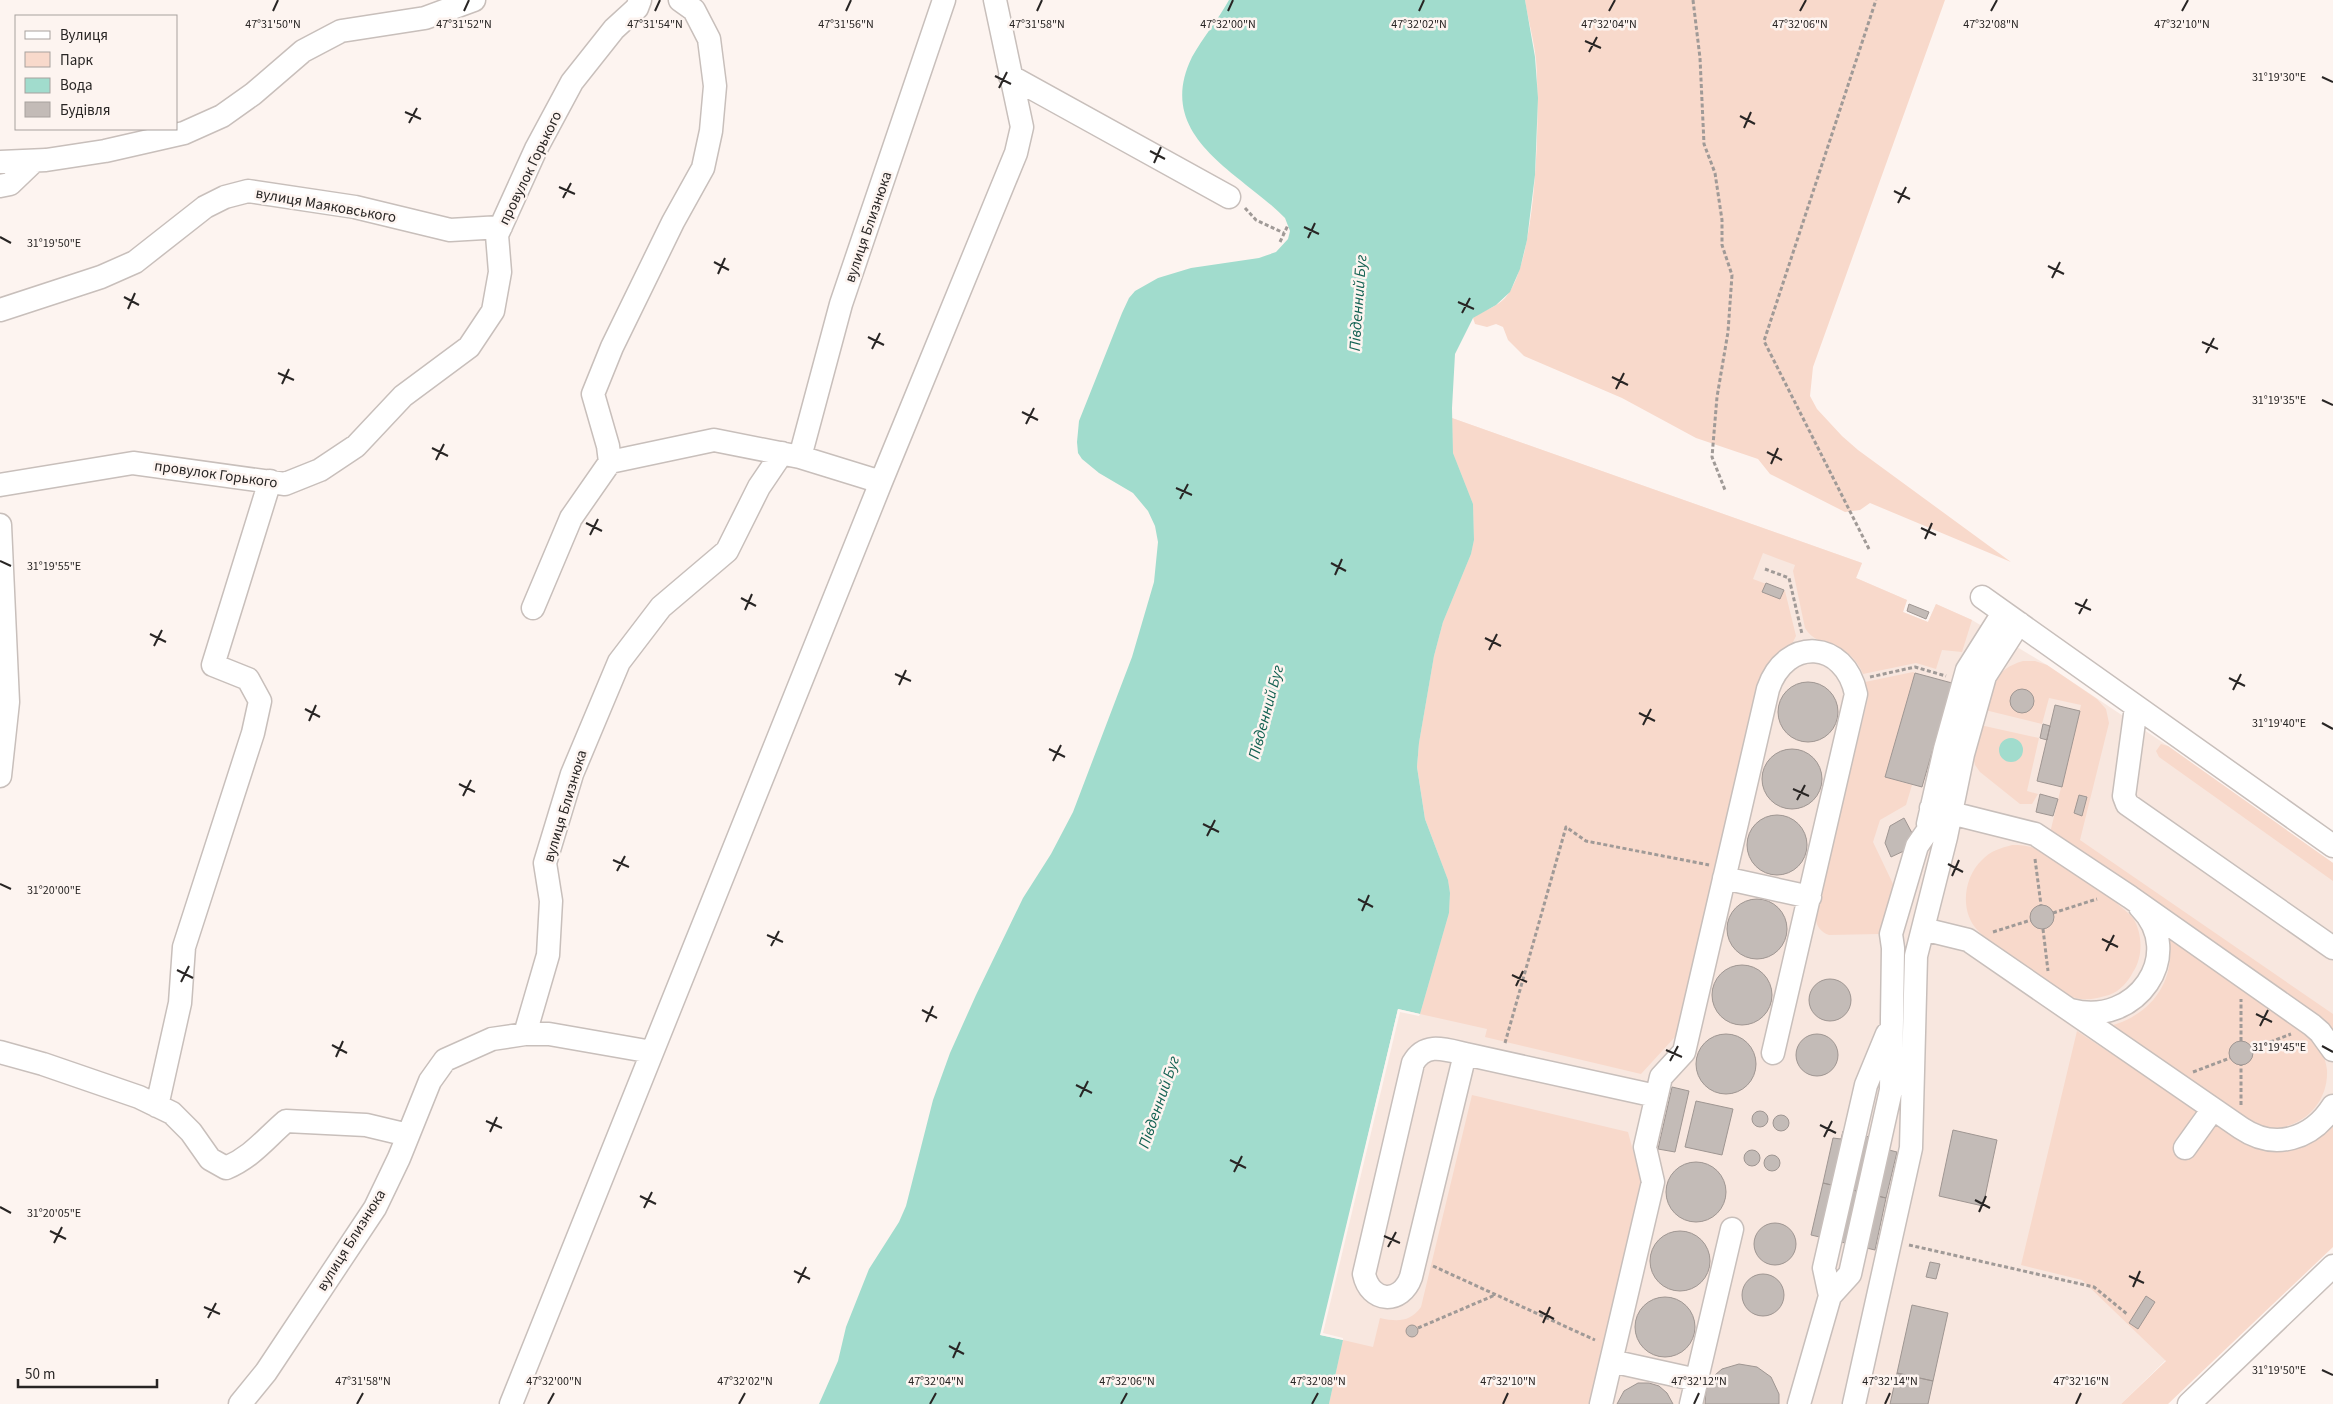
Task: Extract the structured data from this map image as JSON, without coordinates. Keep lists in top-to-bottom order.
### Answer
{
  "streets": {
    "street": ["провулок Горького", "вулиця Маяковського", "вулиця Близнюка"]
  },
  "crossings": [
    ["провулок Горького", "вулиця Маяковського"]
  ],
  "water": ["Південний Буг"],
  "legend": [
    "Вулиця",
    "Парк",
    "Вода",
    "Будівля"
  ],
  "scale_bar": "50 m",
  "coordinates": [
    "47°31'50\"N",
    "47°31'52\"N",
    "47°31'54\"N",
    "47°31'56\"N",
    "47°31'58\"N",
    "47°32'00\"N",
    "47°32'02\"N",
    "47°32'04\"N",
    "47°32'06\"N",
    "47°32'08\"N",
    "47°32'10\"N",
    "31°19'30\"E",
    "31°19'50\"E",
    "31°19'35\"E",
    "31°19'55\"E",
    "31°19'40\"E",
    "31°20'00\"E",
    "31°19'45\"E",
    "31°20'05\"E",
    "47°32'12\"N",
    "47°32'14\"N",
    "47°32'16\"N"
  ]
}
